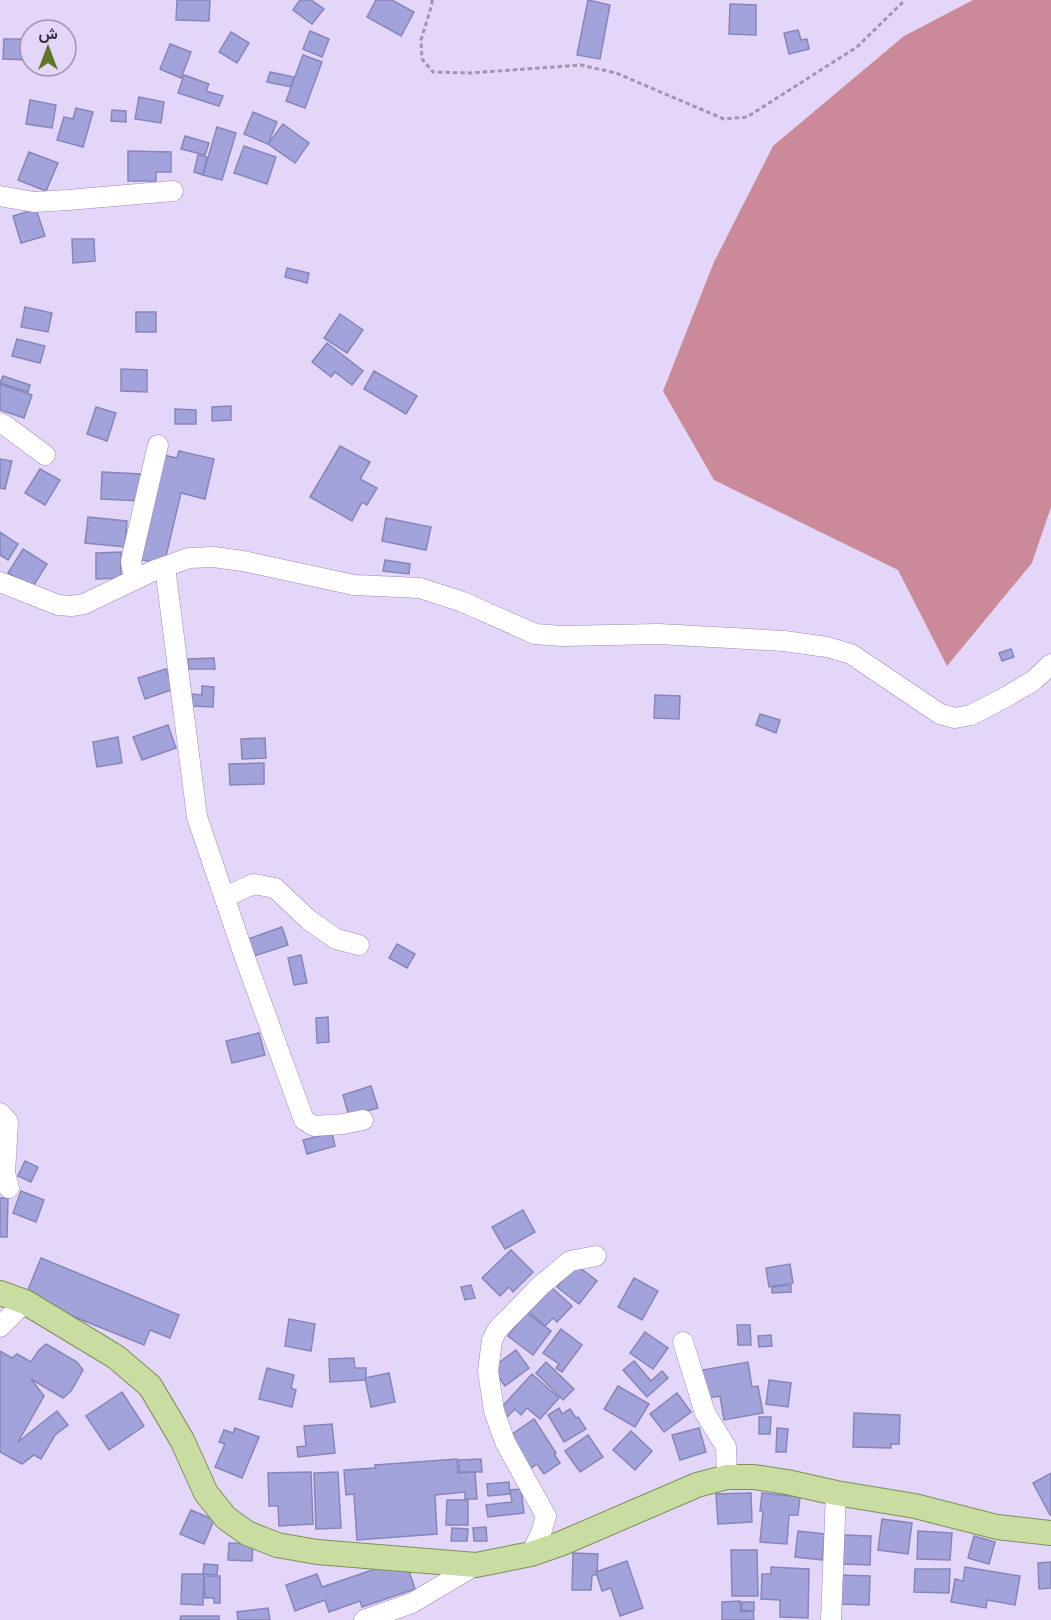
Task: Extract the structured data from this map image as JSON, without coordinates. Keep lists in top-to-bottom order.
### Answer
{
  "north": "top"
}
